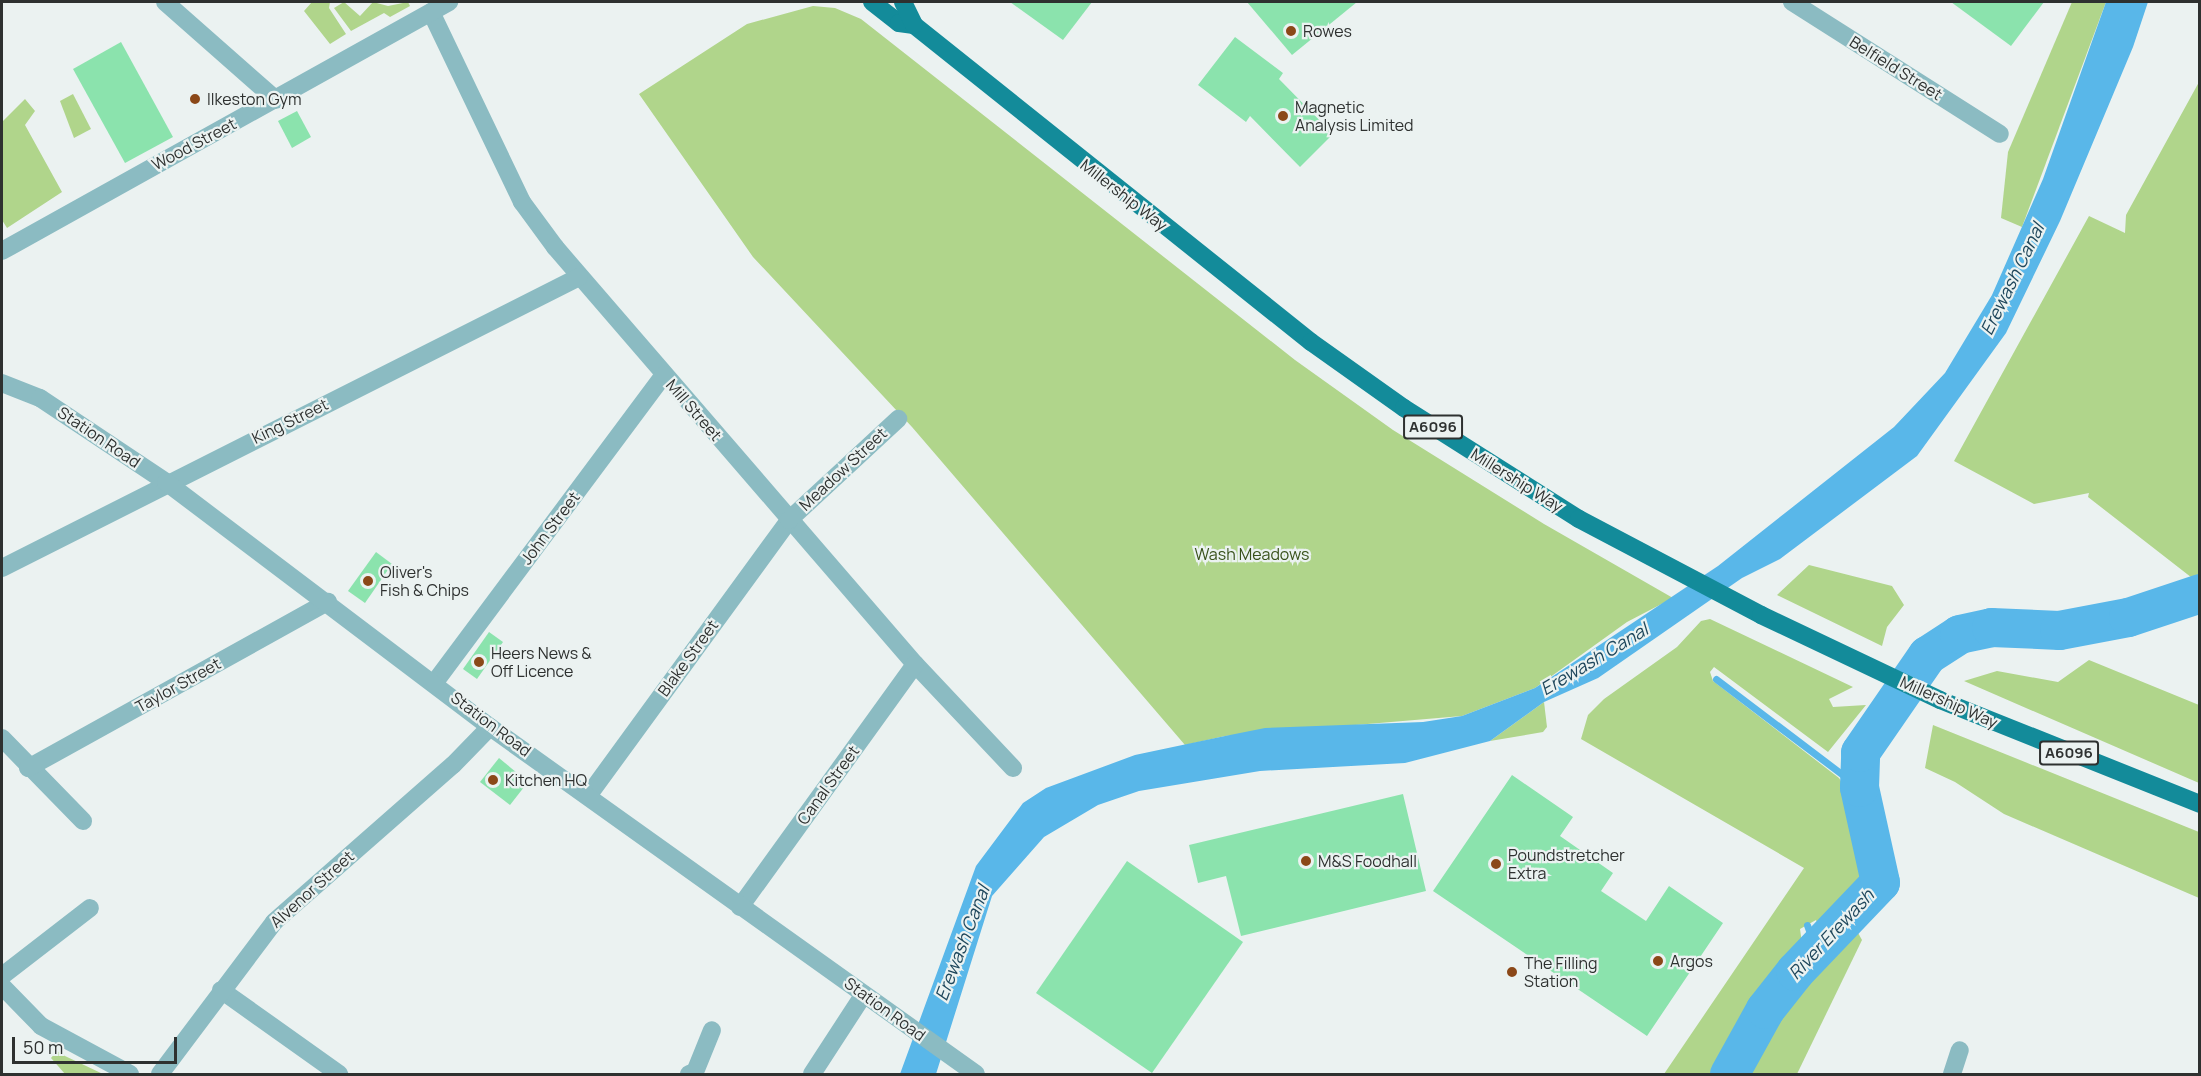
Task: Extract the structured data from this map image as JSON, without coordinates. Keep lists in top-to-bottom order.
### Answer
{
  "streets": {
    "main road": ["Millership Way", "A6096"],
    "street": [
      "Belfield Street",
      "Wood Street",
      "Mill Street",
      "King Street",
      "Station Road",
      "Meadow Street",
      "John Street",
      "Blake Street",
      "Taylor Street",
      "Canal Street",
      "Alvenor Street"
    ]
  },
  "crossings": [
    ["Wood Street", "Mill Street"],
    ["Mill Street", "King Street"],
    ["Mill Street", "Meadow Street"],
    ["Mill Street", "John Street"],
    ["Mill Street", "Blake Street"],
    ["Mill Street", "Canal Street"],
    ["King Street", "Station Road"],
    ["Station Road", "John Street"],
    ["Station Road", "Blake Street"],
    ["Station Road", "Taylor Street"],
    ["Station Road", "Canal Street"],
    ["Station Road", "Alvenor Street"],
    ["Meadow Street", "Blake Street"]
  ],
  "water": ["Erewash Canal", "River Erewash"],
  "parks": ["Wash Meadows"],
  "places": [
    "Rowes",
    "Ilkeston Gym",
    "Magnetic Analysis Limited",
    "Oliver's Fish & Chips",
    "Heers News & Off Licence",
    "Kitchen HQ",
    "M&S Foodhall",
    "Poundstretcher Extra",
    "Argos",
    "The Filling Station"
  ],
  "scale_bar": "50 m"
}
